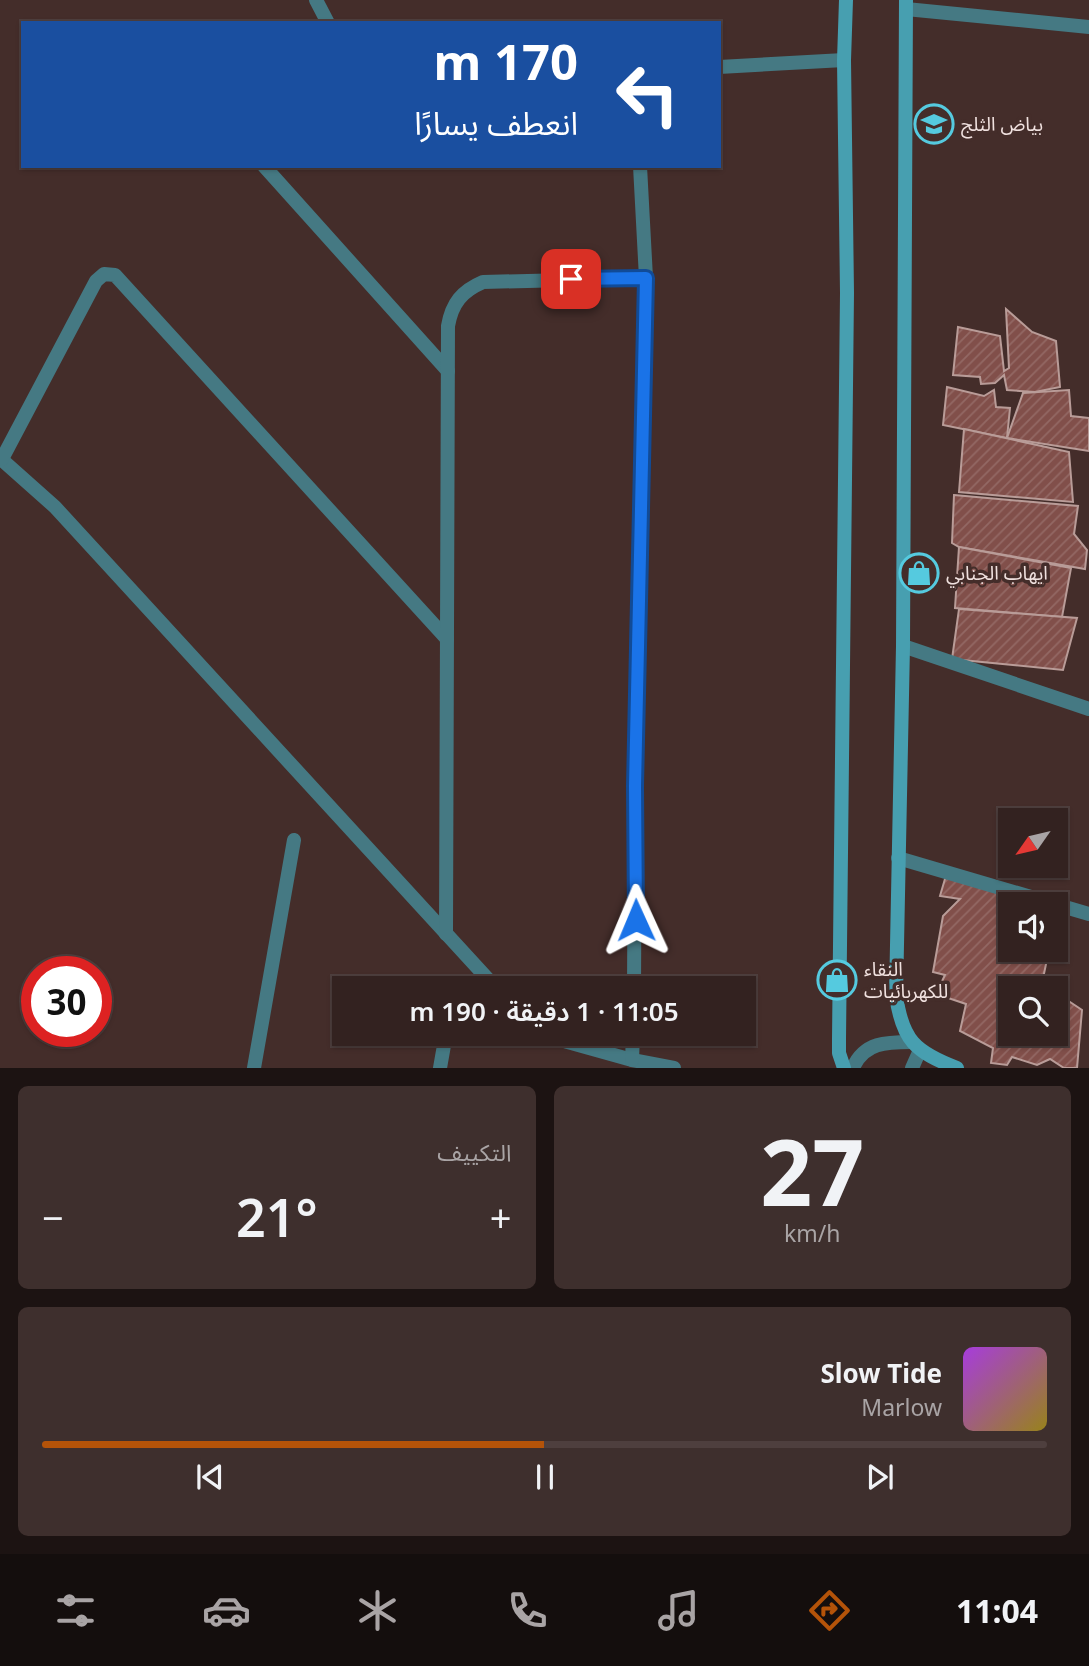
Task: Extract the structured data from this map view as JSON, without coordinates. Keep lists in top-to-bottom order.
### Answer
{
  "places": {
    "school or university": ["بياض الثلج"],
    "shop": ["ايهاب الجنابي", "النقاء للكهربائيات"]
  },
  "north": "bottom left",
  "page": {
    "turn": ["170 m", "انعطف يسارًا"],
    "limit": "30",
    "trip": "11:05 · 1 دقيقة · 190 m",
    "tile": [
      ["27", "km/h"],
      "التكييف"
    ],
    "heat": ["−", "21°", "+"],
    "song": ["Slow Tide", "Marlow"],
    "tabs": "11:04"
  }
}
